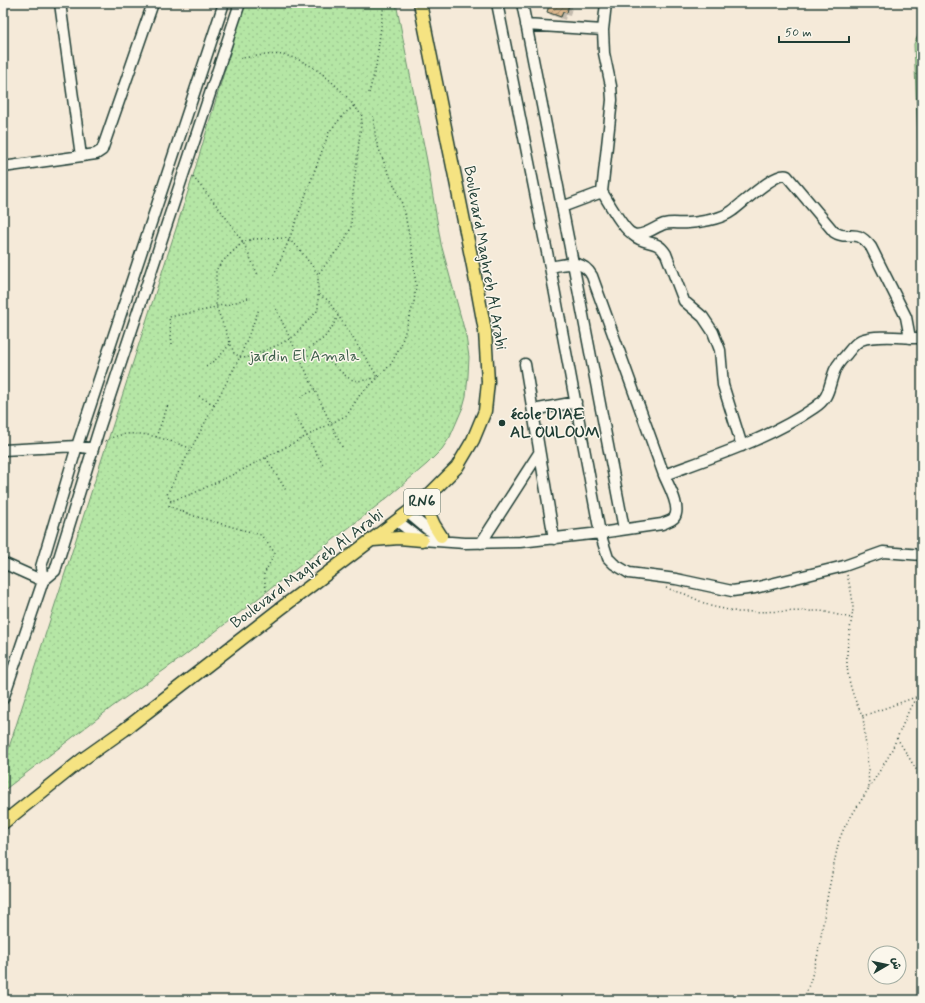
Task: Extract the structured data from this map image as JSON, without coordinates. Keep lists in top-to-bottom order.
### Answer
{
  "streets": {
    "main road": ["Boulevard Maghreb Al Arabi", "RN6"]
  },
  "parks": ["jardin El Amala"],
  "places": ["école DIAE AL OULOUM"],
  "scale_bar": "50 m",
  "north": "right"
}
